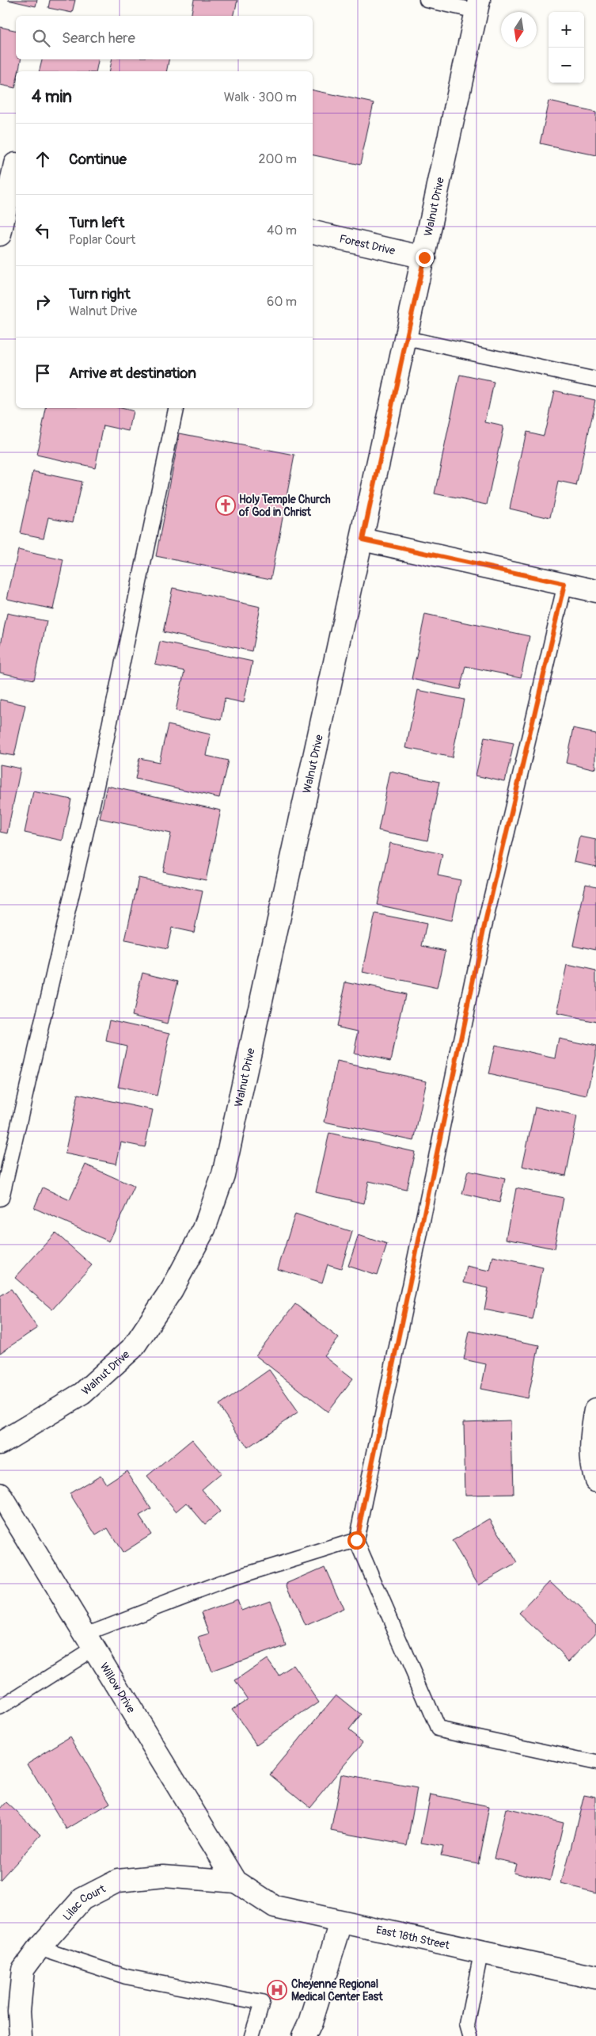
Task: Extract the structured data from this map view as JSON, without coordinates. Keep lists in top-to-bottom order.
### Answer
{
  "streets": {
    "street": [
      "Walnut Drive",
      "Forest Drive",
      "Willow Drive",
      "Lilac Court",
      "East 18th Street"
    ]
  },
  "crossings": [
    ["Walnut Drive", "Forest Drive"],
    ["Willow Drive", "Lilac Court"],
    ["Willow Drive", "East 18th Street"],
    ["Lilac Court", "East 18th Street"]
  ],
  "places": {
    "church": ["Holy Temple Church of God in Christ"],
    "hospital": ["Cheyenne Regional Medical Center East"]
  },
  "north": "bottom",
  "page": {
    "map_buttons": ["+", "−"],
    "search": "Search here",
    "heading": ["4 min", "Walk · 300 m"],
    "list": [
      ["Continue", "200 m"],
      ["Turn left", "Poplar Court", "40 m"],
      ["Turn right", "Walnut Drive", "60 m"],
      "Arrive at destination"
    ]
  }
}
